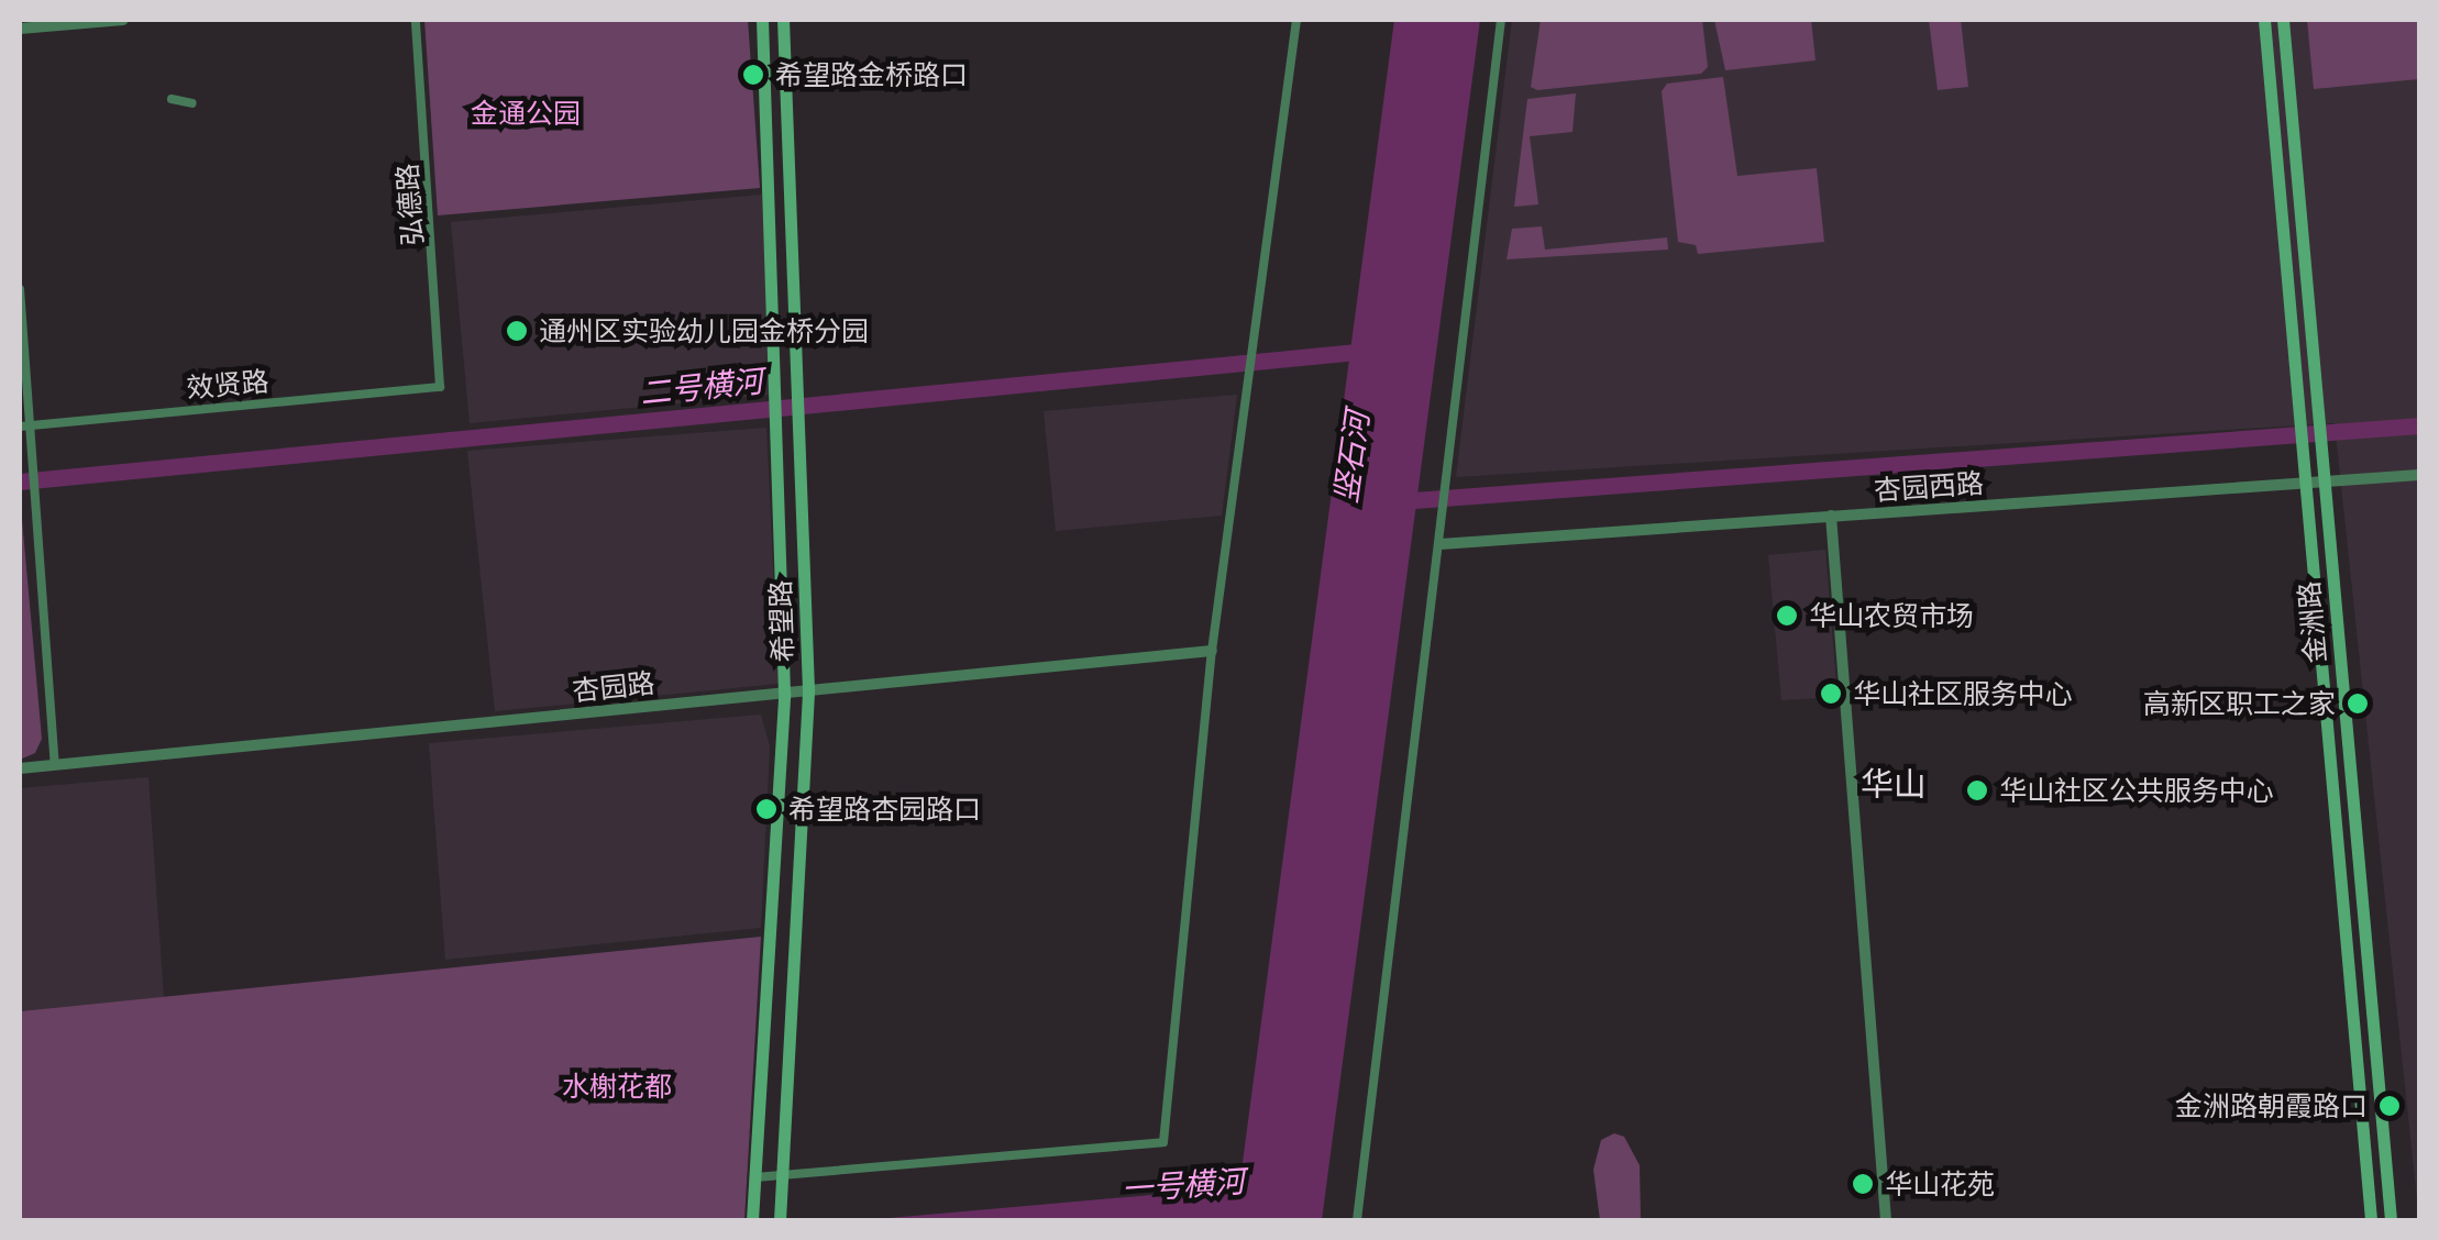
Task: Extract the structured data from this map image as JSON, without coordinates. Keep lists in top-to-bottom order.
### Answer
{
  "streets": {
    "main road": ["希望路", "金洲路"],
    "street": [
      "弘德路",
      "效贤路",
      "杏园西路",
      "杏园路"
    ]
  },
  "crossings": [
    ["弘德路", "效贤路"],
    ["杏园西路", "金洲路"],
    ["希望路", "杏园路"]
  ],
  "districts": ["华山"],
  "water": ["二号横河", "竖石河", "一号横河"],
  "parks": ["金通公园", "水榭花都"],
  "places": [
    "希望路金桥路口",
    "通州区实验幼儿园金桥分园",
    "华山农贸市场",
    "华山社区服务中心",
    "高新区职工之家",
    "华山社区公共服务中心",
    "希望路杏园路口",
    "金洲路朝霞路口",
    "华山花苑"
  ]
}
